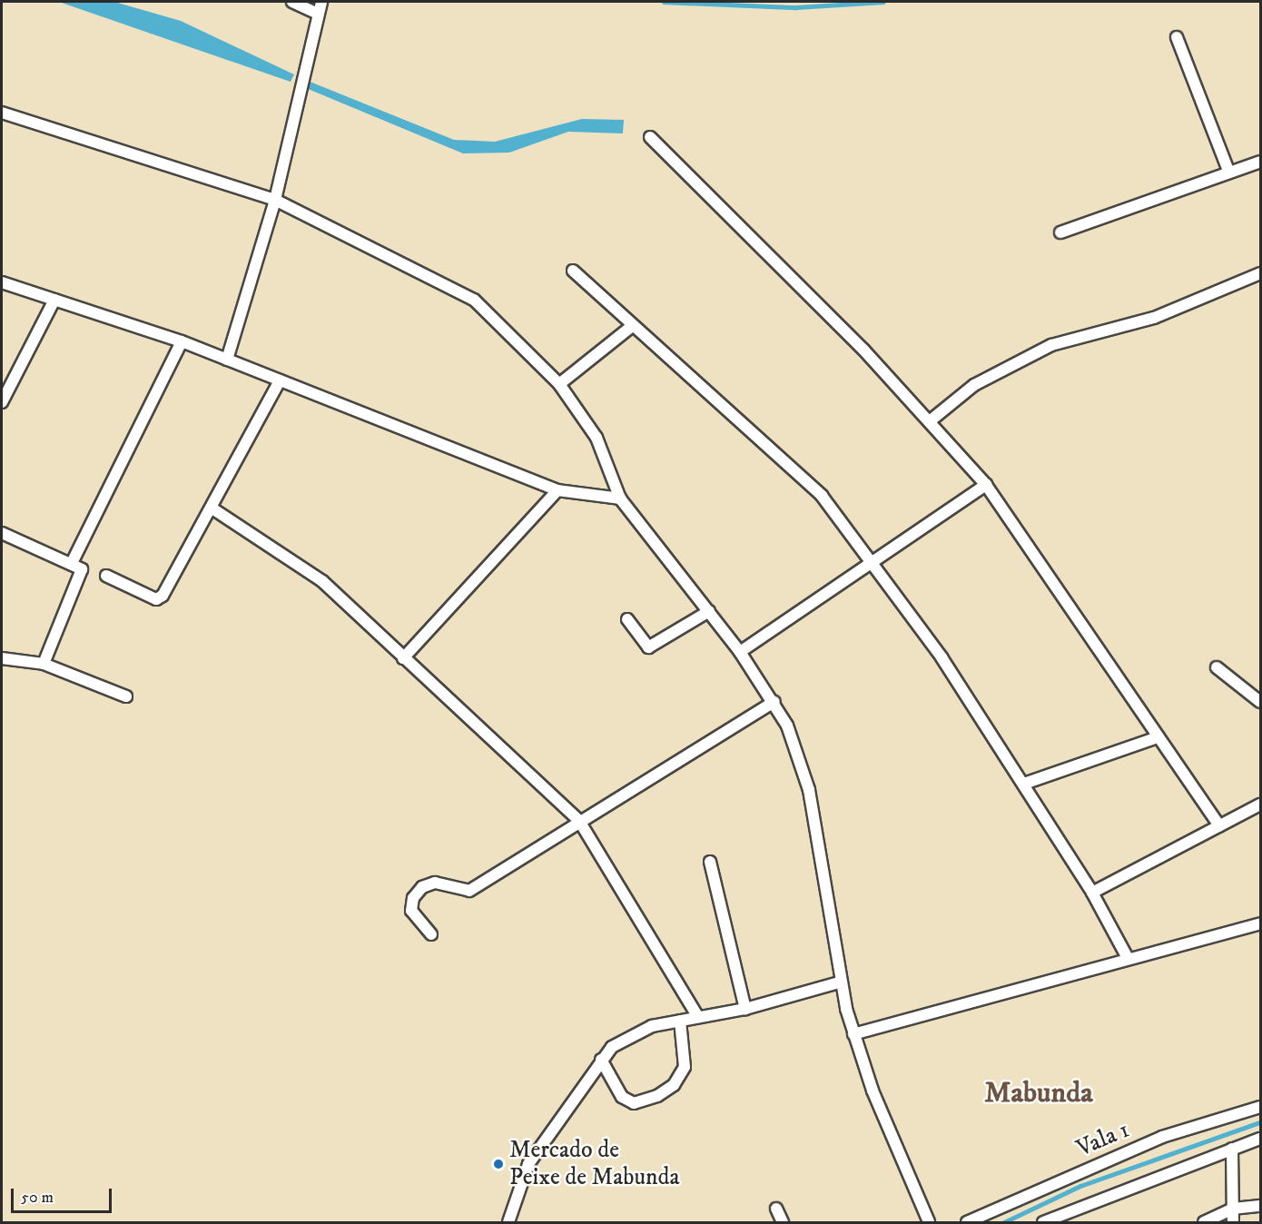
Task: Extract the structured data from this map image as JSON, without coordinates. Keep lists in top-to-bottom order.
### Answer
{
  "streets": {
    "street": ["Vala 1"]
  },
  "districts": ["Mabunda"],
  "places": ["Mercado de Peixe de Mabunda"],
  "scale_bar": "50 m"
}
